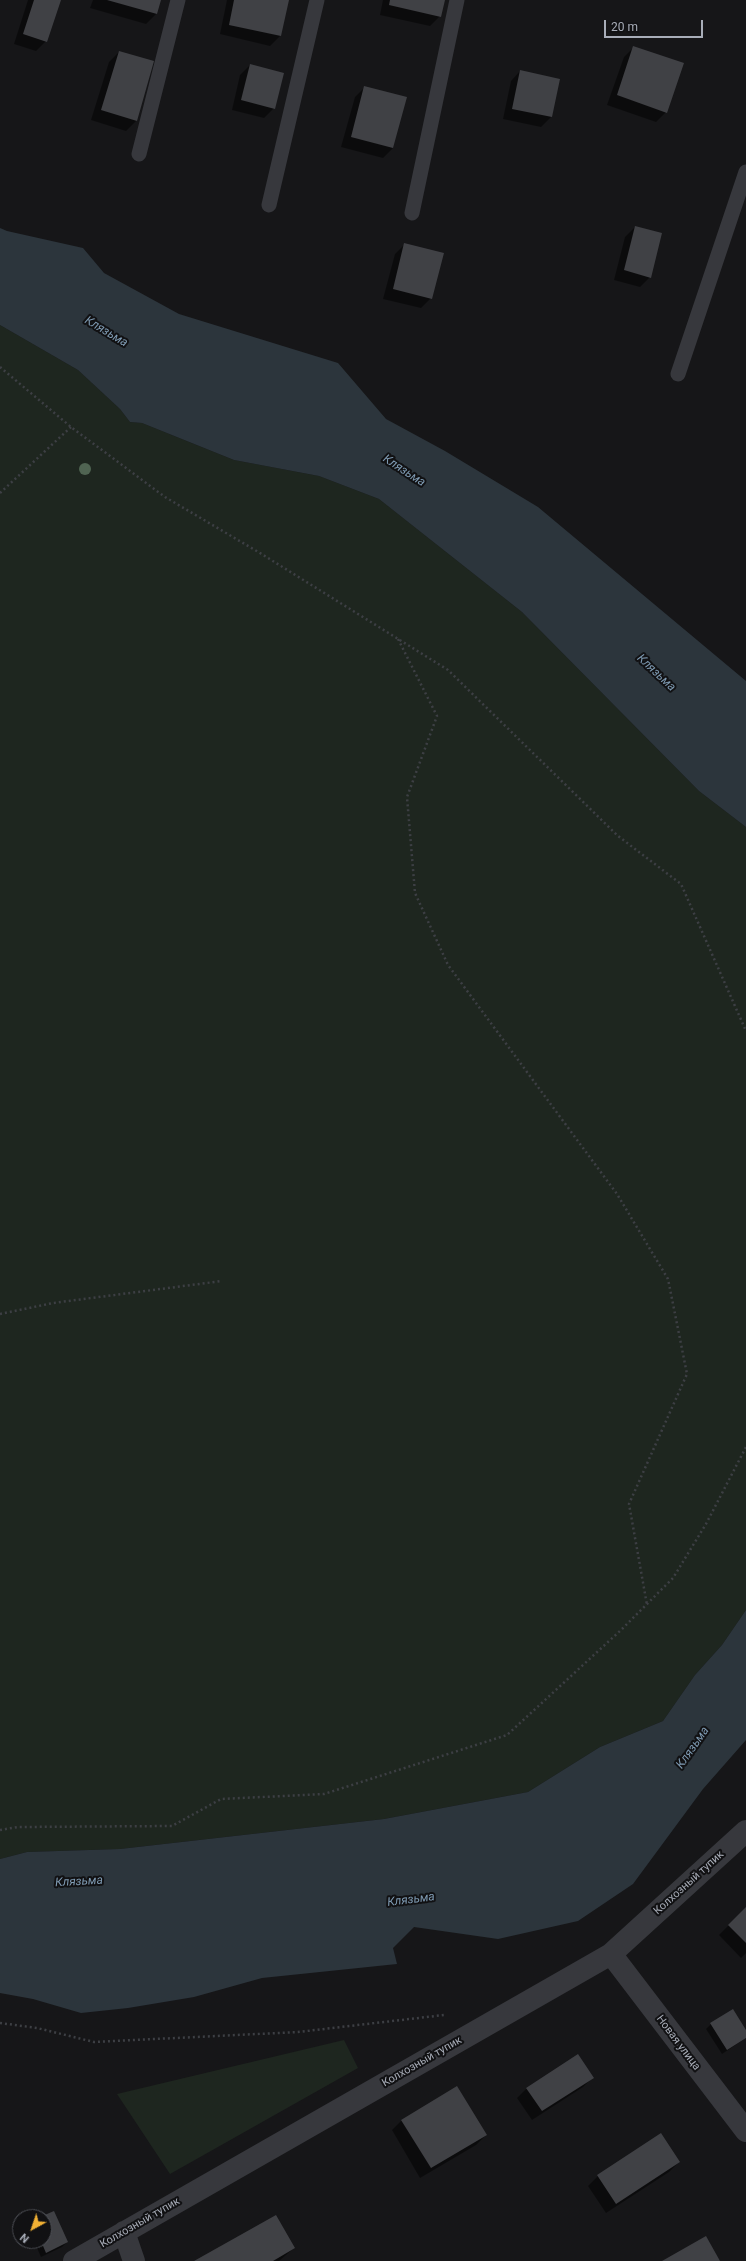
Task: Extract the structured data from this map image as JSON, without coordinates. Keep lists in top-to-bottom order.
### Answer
{
  "streets": {
    "street": ["Колхозный тупик", "Новая улица"]
  },
  "crossings": [
    ["Колхозный тупик", "Новая улица"]
  ],
  "water": ["Клязьма"],
  "scale_bar": "20 m",
  "north": "bottom left"
}
